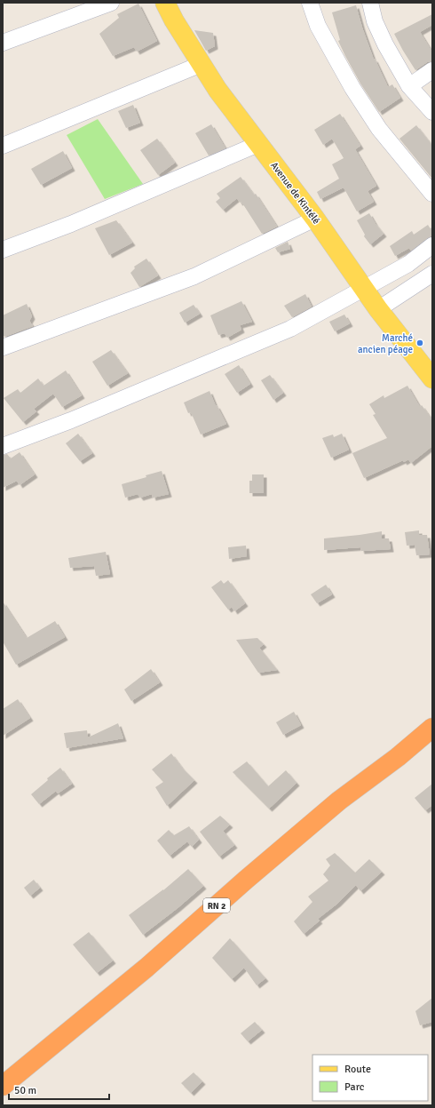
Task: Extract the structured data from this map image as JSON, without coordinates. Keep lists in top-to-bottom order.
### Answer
{
  "streets": {
    "highway": ["RN 2"],
    "main road": ["Avenue de Kintélé"]
  },
  "places": ["Marché ancien péage"],
  "legend": ["Route", "Parc"],
  "scale_bar": "50 m"
}
